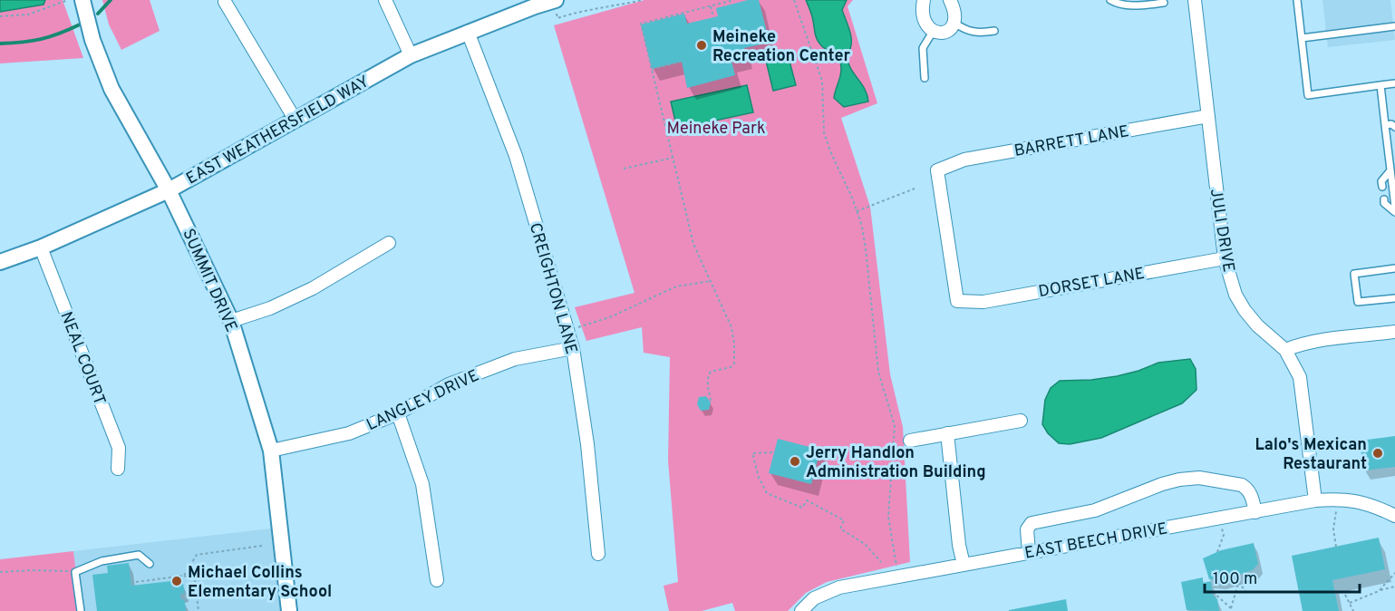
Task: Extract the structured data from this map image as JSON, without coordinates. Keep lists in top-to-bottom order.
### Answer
{
  "streets": {
    "street": [
      "EAST WEATHERSFIELD WAY",
      "BARRETT LANE",
      "JULI DRIVE",
      "SUMMIT DRIVE",
      "DORSET LANE",
      "CREIGHTON LANE",
      "NEAL COURT",
      "LANGLEY DRIVE",
      "EAST BEECH DRIVE"
    ]
  },
  "crossings": [
    ["EAST WEATHERSFIELD WAY", "SUMMIT DRIVE"],
    ["EAST WEATHERSFIELD WAY", "CREIGHTON LANE"],
    ["EAST WEATHERSFIELD WAY", "NEAL COURT"],
    ["BARRETT LANE", "JULI DRIVE"],
    ["BARRETT LANE", "DORSET LANE"],
    ["JULI DRIVE", "DORSET LANE"],
    ["JULI DRIVE", "EAST BEECH DRIVE"],
    ["SUMMIT DRIVE", "LANGLEY DRIVE"],
    ["CREIGHTON LANE", "LANGLEY DRIVE"]
  ],
  "parks": ["Meineke Park"],
  "places": [
    "Meineke Recreation Center",
    "Lalo's Mexican Restaurant",
    "Jerry Handlon Administration Building",
    "Michael Collins Elementary School"
  ],
  "scale_bar": "100 m"
}
